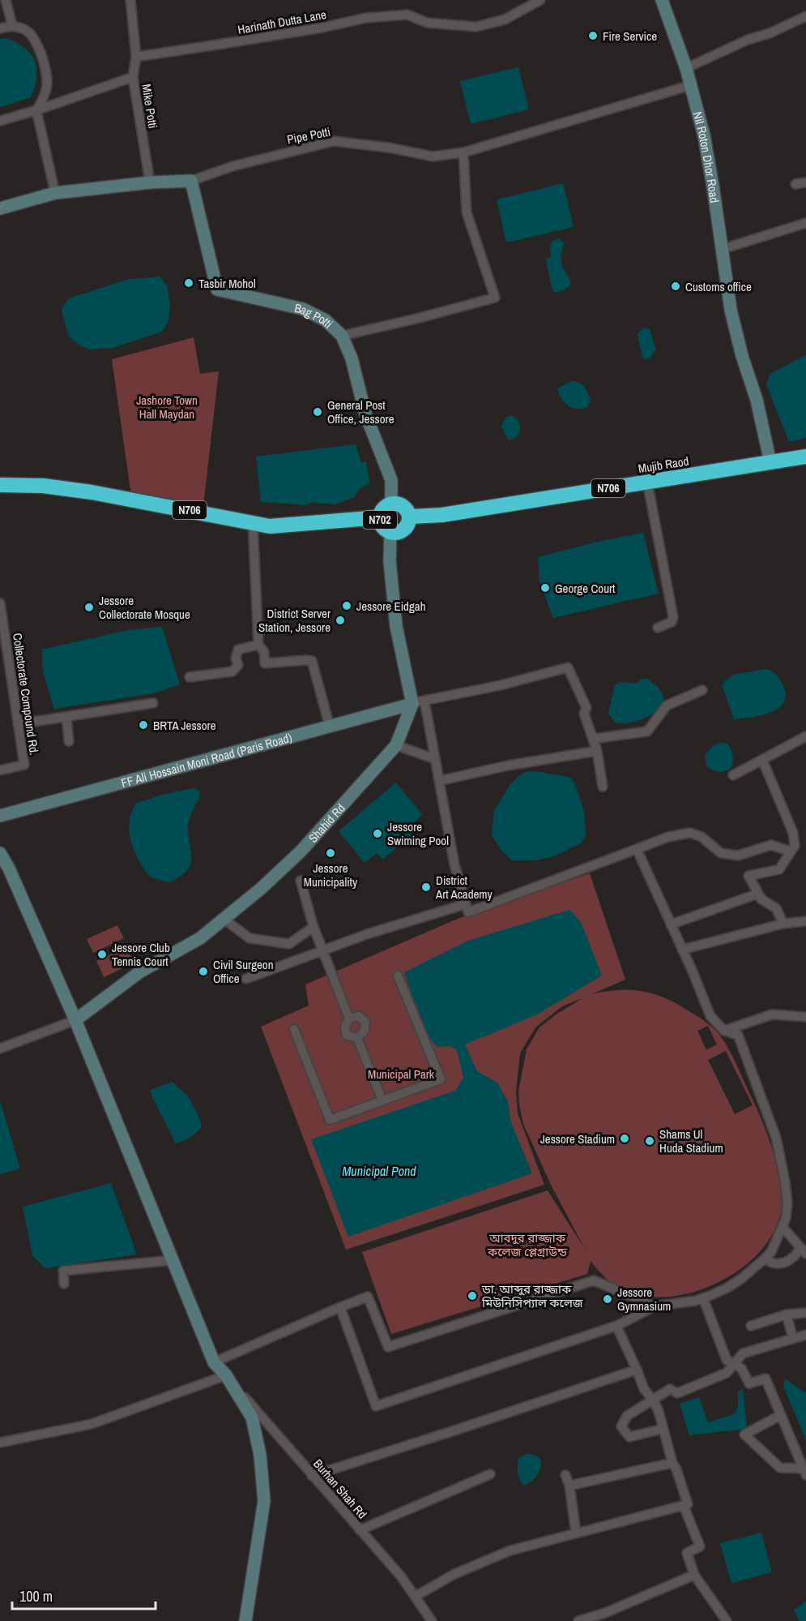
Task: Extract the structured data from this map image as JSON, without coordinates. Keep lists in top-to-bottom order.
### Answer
{
  "streets": {
    "highway": ["Mujib Raod", "N706", "N702"],
    "street": [
      "Harinath Dutta Lane",
      "Mike Potti",
      "Pipe Potti",
      "Nil Roton Dhor Road",
      "Bag Potti",
      "Collectorate Compound Rd.",
      "FF Ali Hossain Moni Road (Paris Road)",
      "Shahid Rd",
      "Burhan Shah Rd"
    ]
  },
  "crossings": [
    ["Pipe Potti", "Bag Potti"],
    ["Nil Roton Dhor Road", "Mujib Raod"],
    ["Bag Potti", "Mujib Raod"],
    ["Bag Potti", "N706"],
    ["Bag Potti", "N702"],
    ["Mujib Raod", "N706"],
    ["Mujib Raod", "N702"],
    ["N706", "N702"],
    ["FF Ali Hossain Moni Road (Paris Road)", "Shahid Rd"]
  ],
  "water": ["Municipal Pond"],
  "parks": ["Jashore Town Hall Maydan", "Municipal Park", "আবদুর রাজ্জাক কলেজ প্লেগ্রাউন্ড"],
  "places": [
    "Fire Service",
    "Tasbir Mohol",
    "Customs office",
    "General Post Office, Jessore",
    "George Court",
    "Jessore Eidgah",
    "Jessore Collectorate Mosque",
    "District Server Station, Jessore",
    "BRTA Jessore",
    "Jessore Swiming Pool",
    "Jessore Municipality",
    "District Art Academy",
    "Jessore Club Tennis Court",
    "Civil Surgeon Office",
    "Jessore Stadium",
    "Shams Ul Huda Stadium",
    "ডা. আব্দুর রাজ্জাক মিউনিসিপ্যাল কলেজ",
    "Jessore Gymnasium"
  ],
  "scale_bar": "100 m"
}
